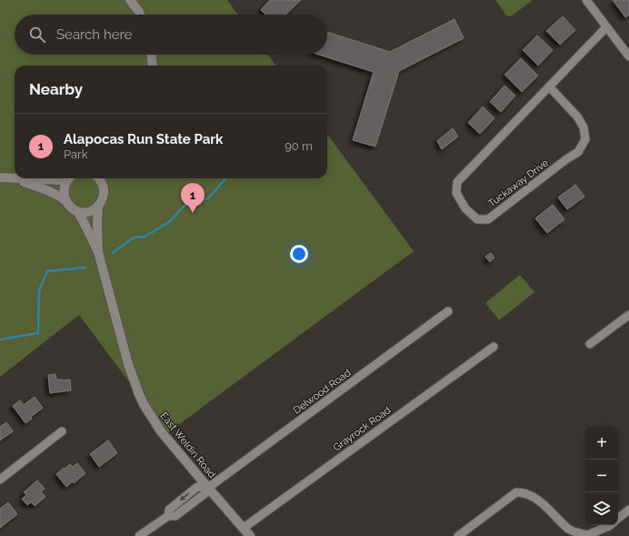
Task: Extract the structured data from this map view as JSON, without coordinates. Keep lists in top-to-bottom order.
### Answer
{
  "streets": {
    "street": [
      "Tuckaway Drive",
      "Delwood Road",
      "Grayrock Road",
      "East Weldin Road"
    ]
  },
  "crossings": [
    ["Delwood Road", "East Weldin Road"],
    ["Grayrock Road", "East Weldin Road"]
  ],
  "page": {
    "search": "Search here",
    "heading": "Nearby",
    "list": [
      {
        "mark": "1",
        "name": "Alapocas Run State Park",
        "note": "Park",
        "value": "90 m"
      }
    ],
    "pins": "1",
    "map_buttons": ["+", "−"]
  }
}
